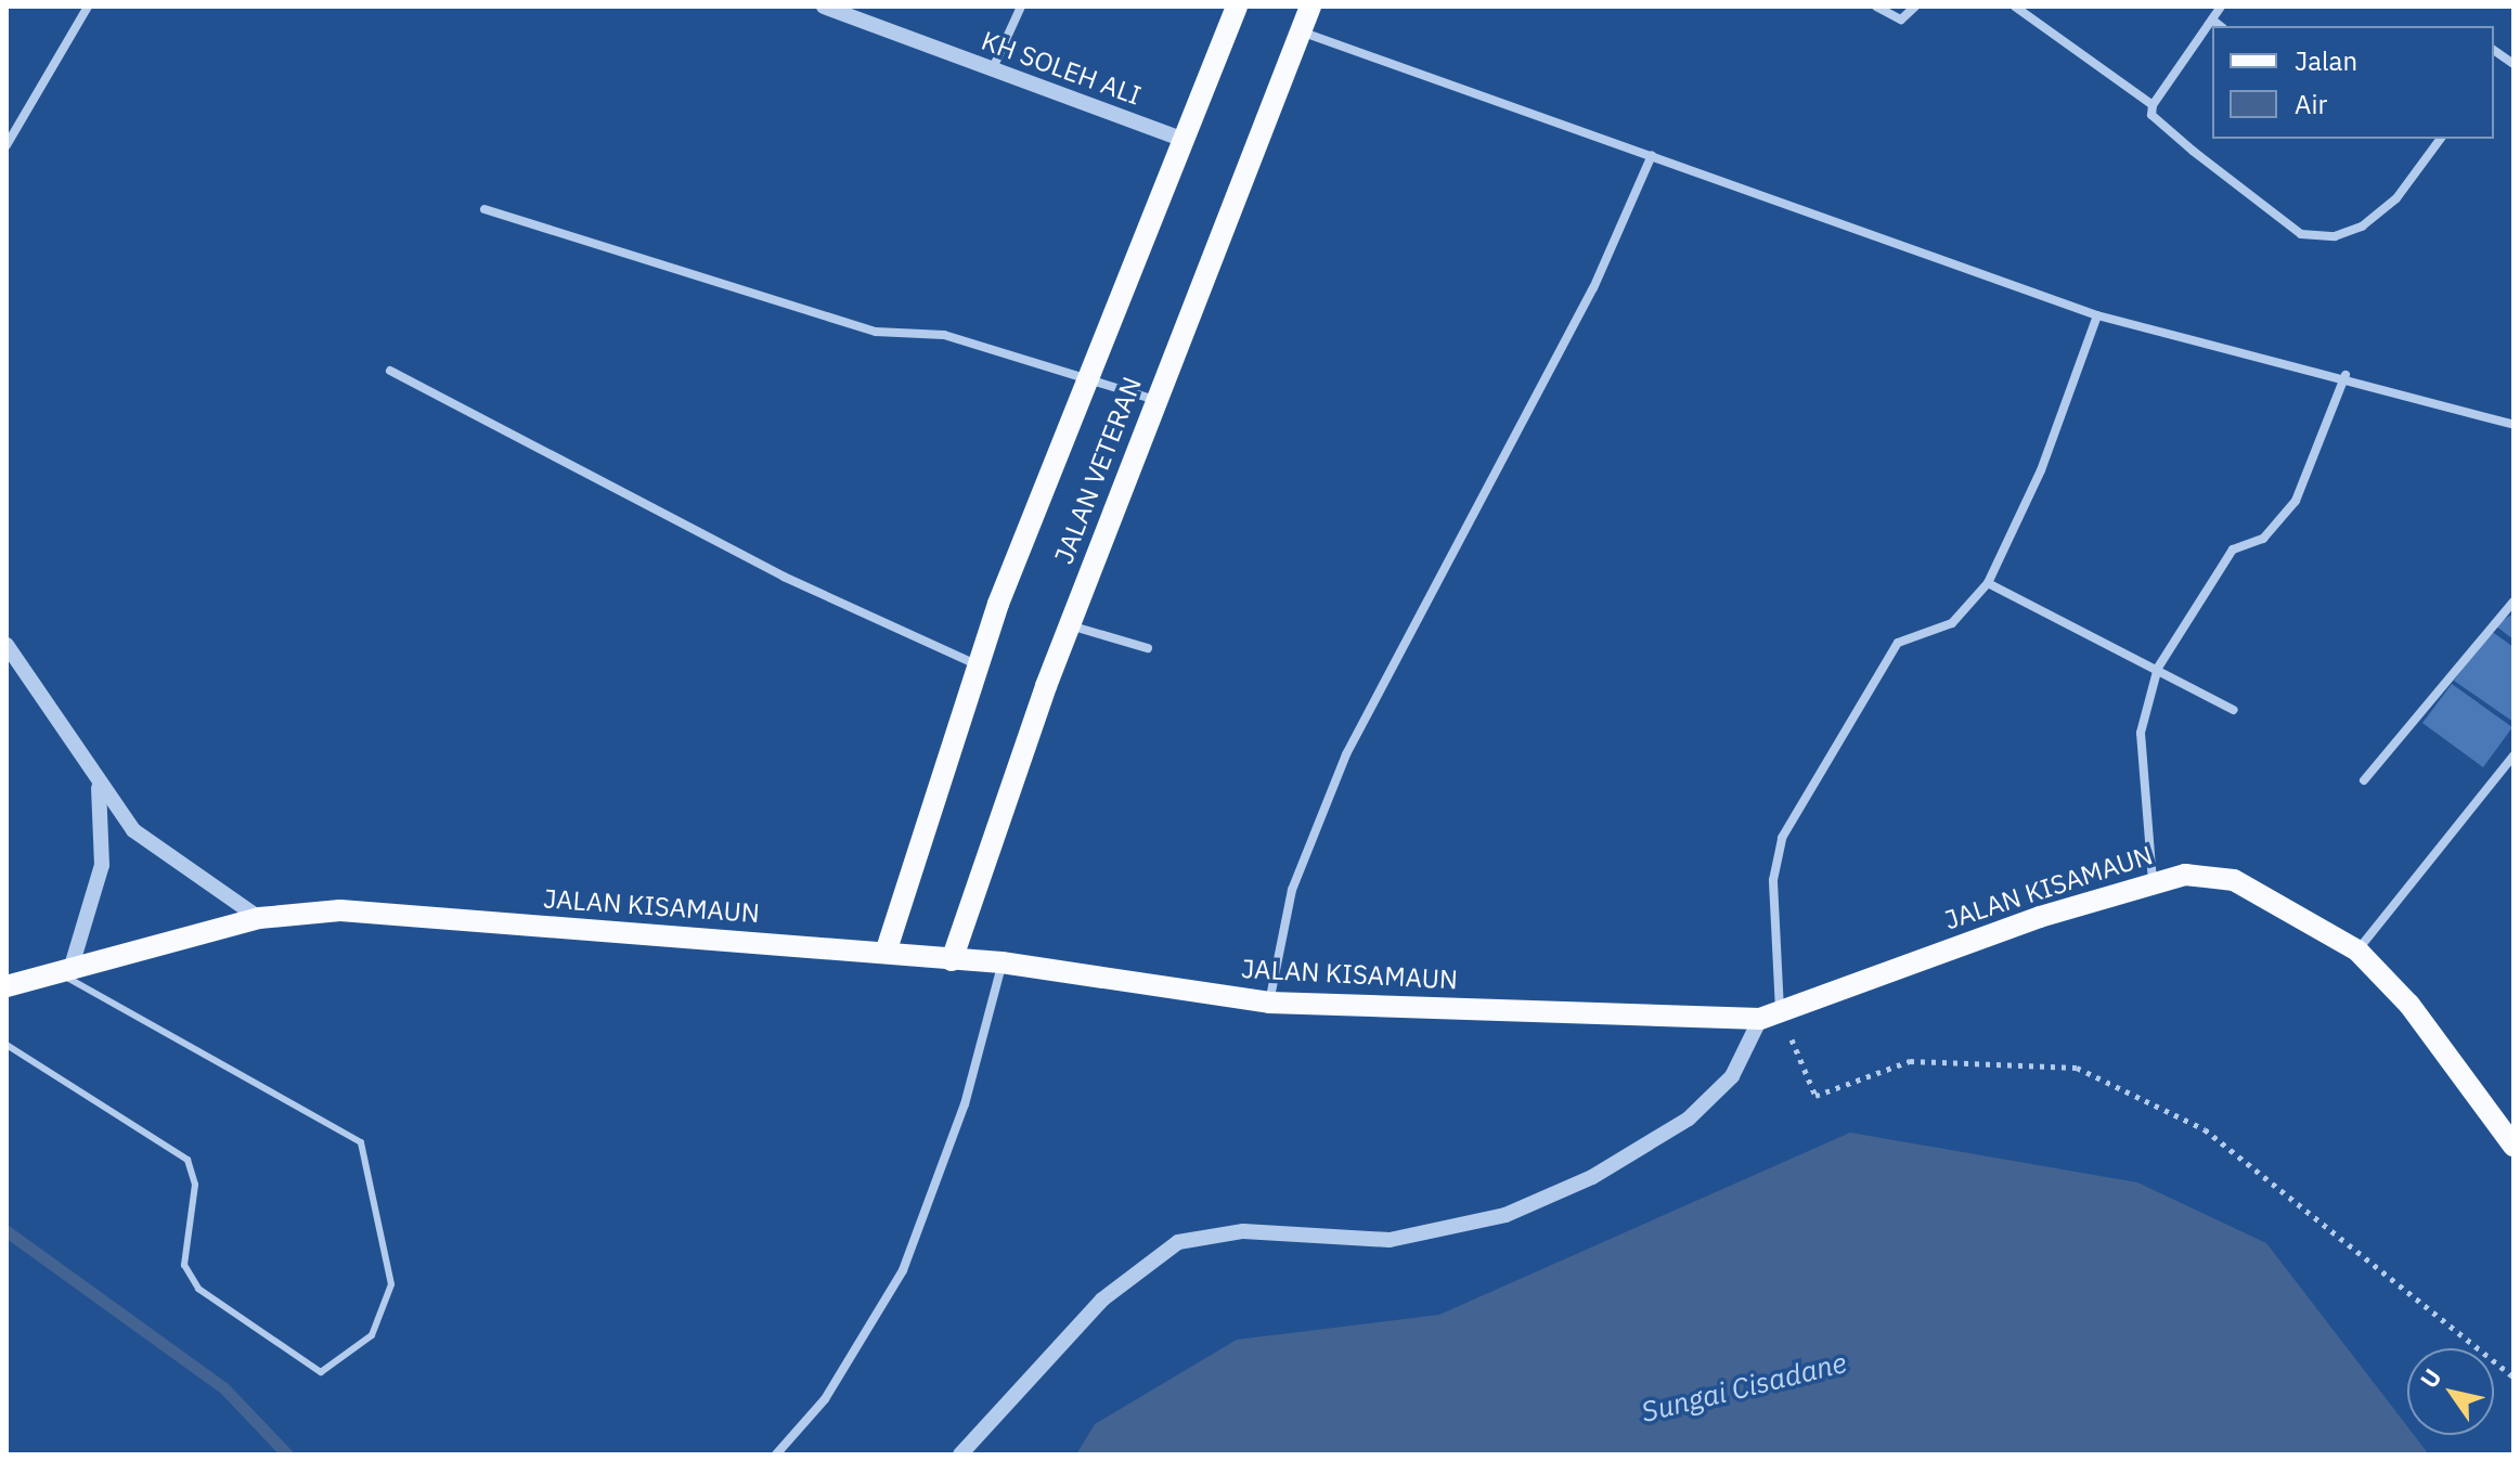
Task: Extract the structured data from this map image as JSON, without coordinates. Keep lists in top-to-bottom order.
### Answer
{
  "streets": {
    "main road": ["JALAN VETERAN", "JALAN KISAMAUN"],
    "street": ["KH SOLEH ALI"]
  },
  "crossings": [
    ["KH SOLEH ALI", "JALAN VETERAN"],
    ["JALAN VETERAN", "JALAN KISAMAUN"]
  ],
  "water": ["Sungai Cisadane"],
  "legend": ["Jalan", "Air"],
  "north": "top left"
}
